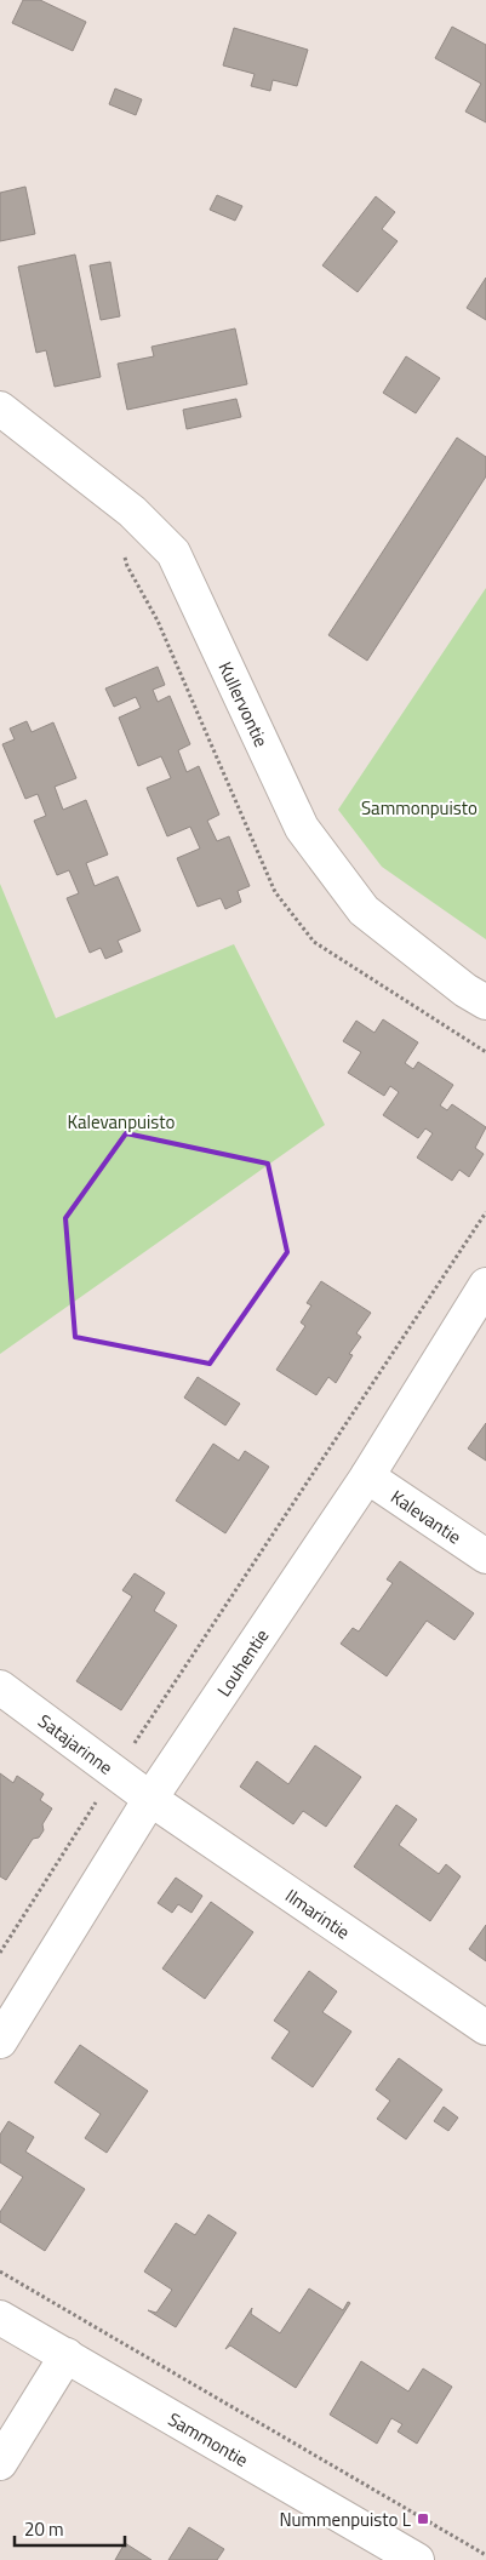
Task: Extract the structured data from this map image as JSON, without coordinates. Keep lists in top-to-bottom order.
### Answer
{
  "streets": {
    "street": [
      "Kullervontie",
      "Kalevantie",
      "Louhentie",
      "Satajarinne",
      "Ilmarintie",
      "Sammontie"
    ]
  },
  "crossings": [
    ["Kalevantie", "Louhentie"],
    ["Louhentie", "Satajarinne"],
    ["Louhentie", "Ilmarintie"],
    ["Satajarinne", "Ilmarintie"]
  ],
  "parks": ["Sammonpuisto", "Kalevanpuisto"],
  "places": {
    "transit": ["Nummenpuisto L"]
  },
  "scale_bar": "20 m"
}
